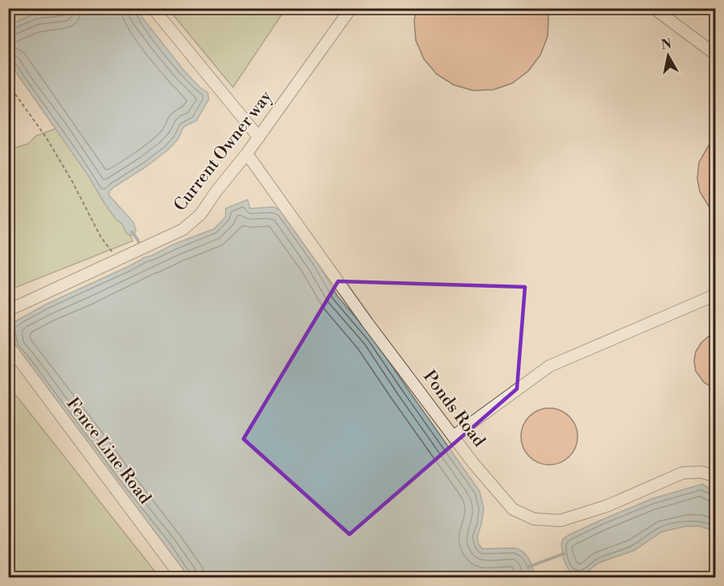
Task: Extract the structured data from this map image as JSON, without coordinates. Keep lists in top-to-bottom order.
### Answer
{
  "streets": {
    "street": ["Current Owner way", "Ponds Road", "Fence Line Road"]
  },
  "crossings": [
    ["Current Owner way", "Ponds Road"]
  ],
  "north": "top"
}
